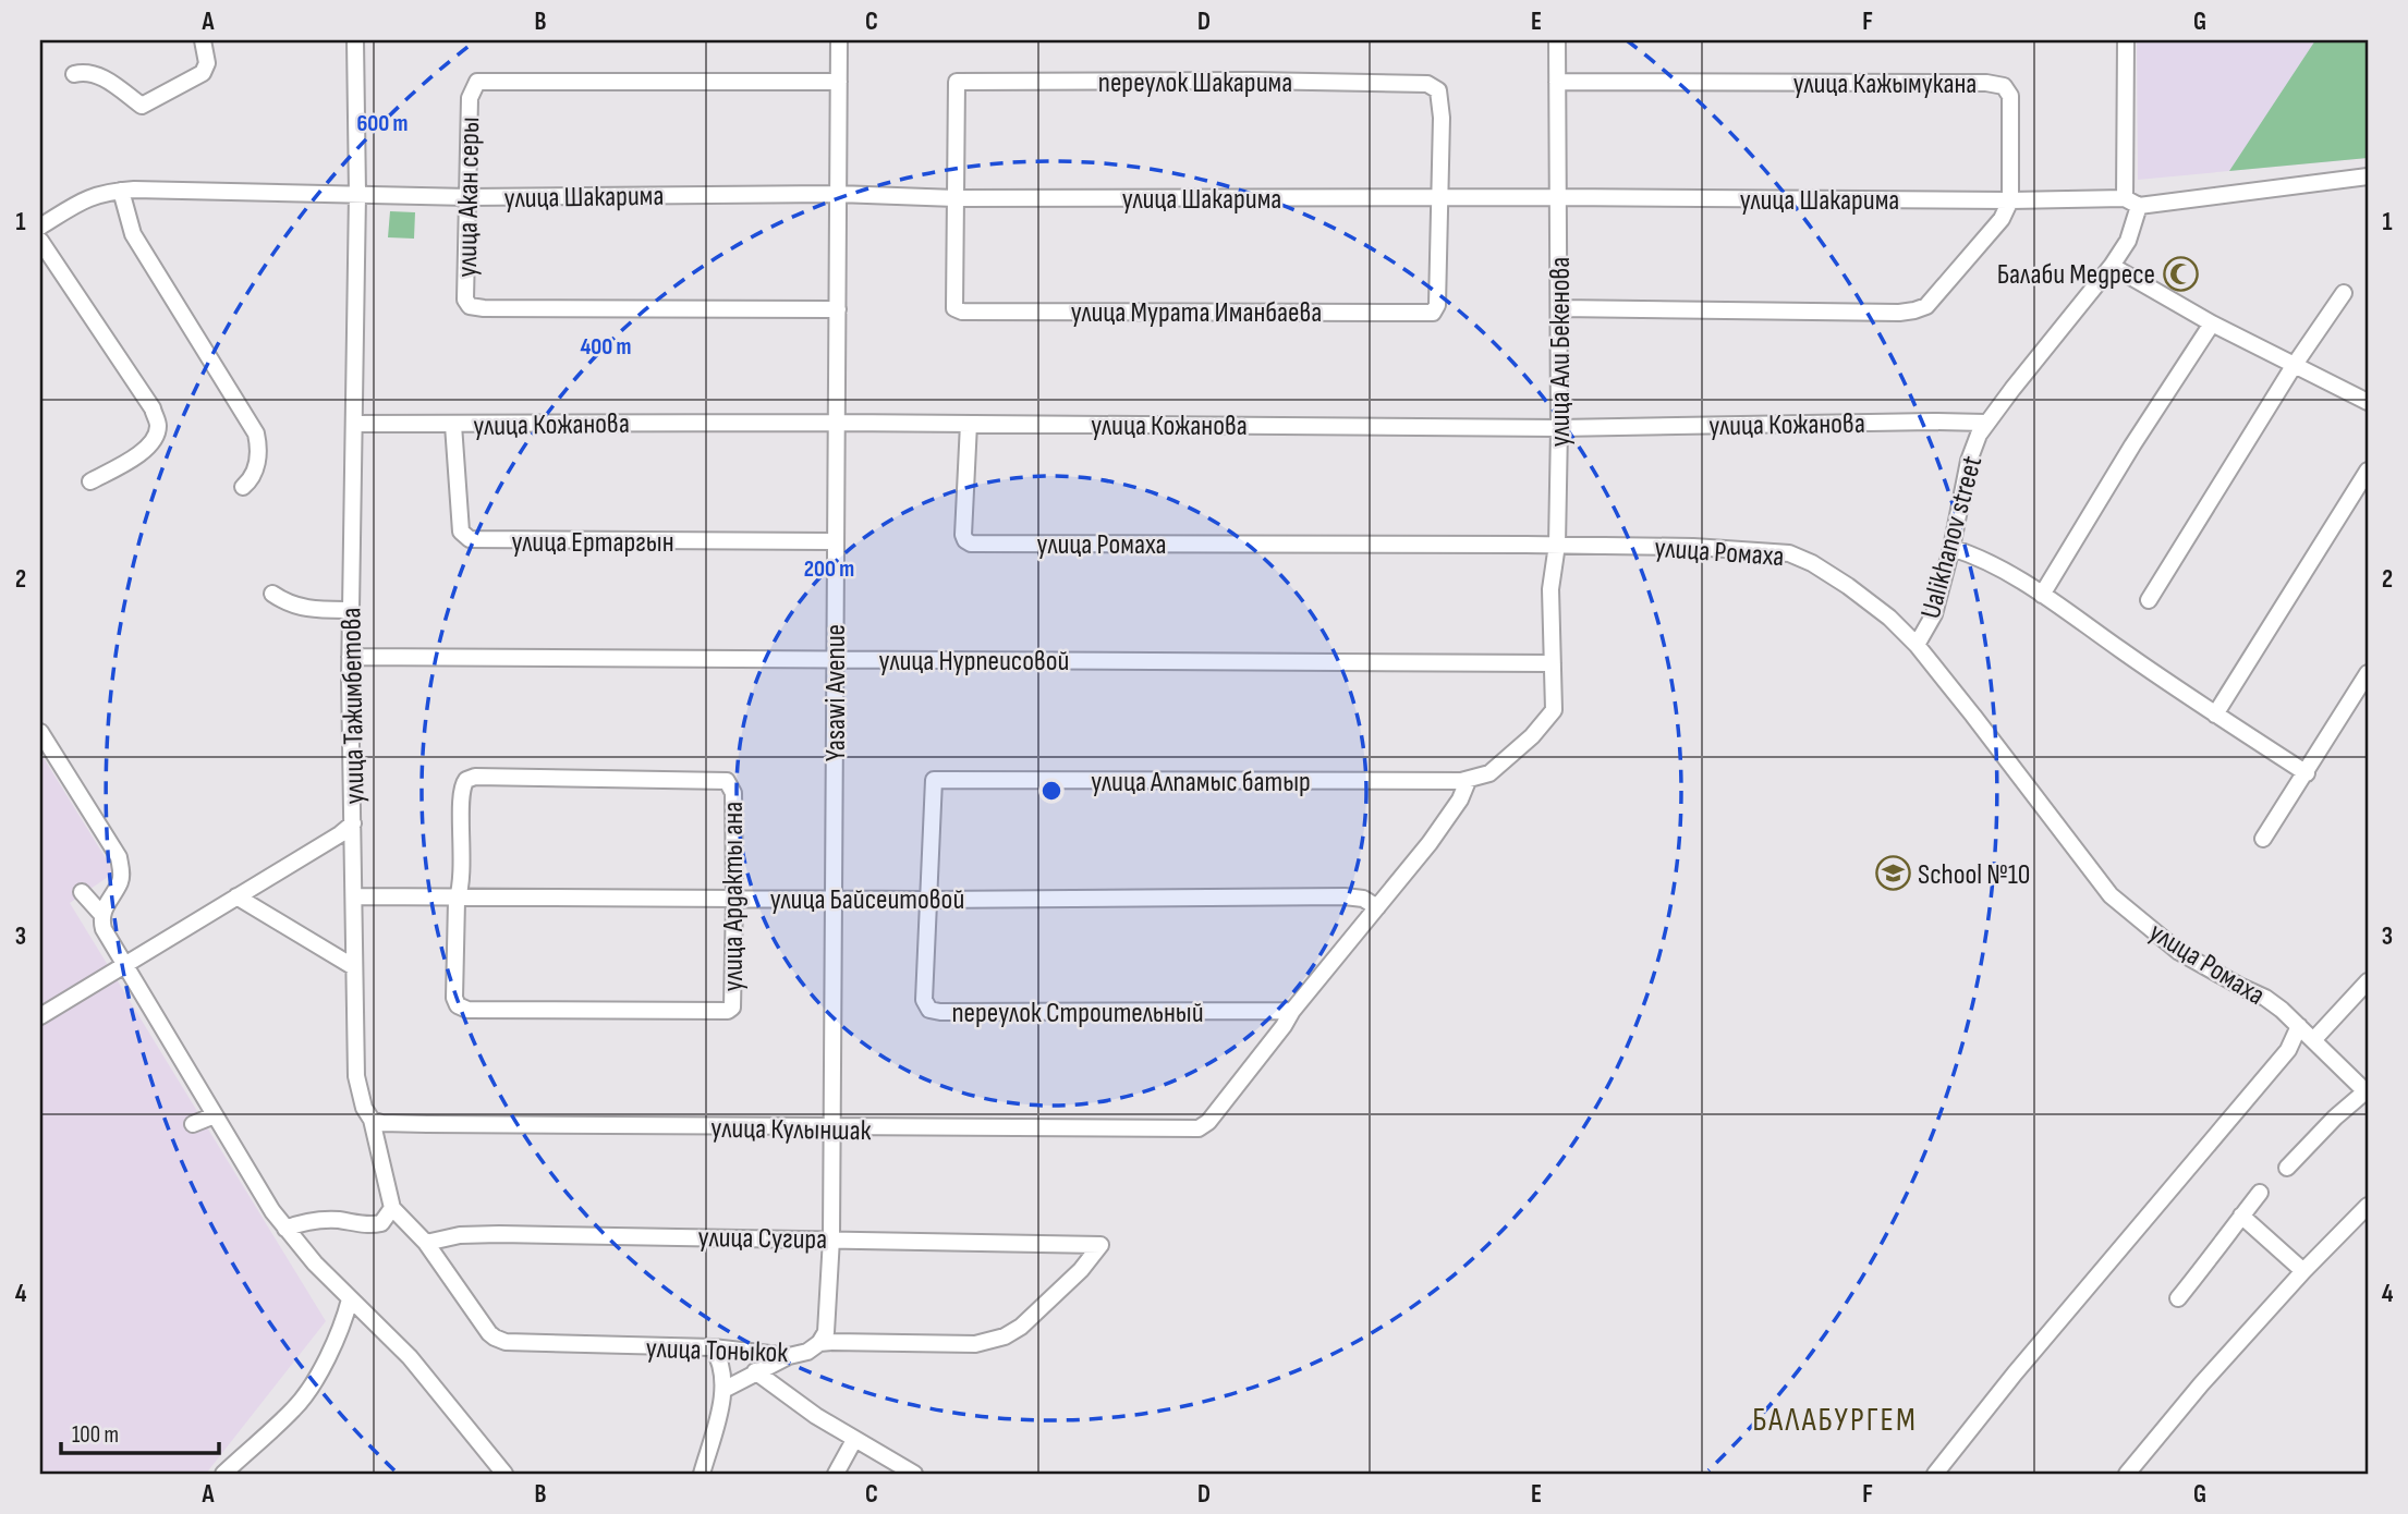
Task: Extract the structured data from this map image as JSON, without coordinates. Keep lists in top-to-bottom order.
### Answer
{
  "streets": {
    "street": [
      "переулок Шакарима",
      "улица Кажымукана",
      "улица Шакарима",
      "улица Акан серы",
      "улица Мурата Иманбаева",
      "улица Али Бекенова",
      "улица Кожанова",
      "Ualikhanov street",
      "улица Ертаргын",
      "улица Ромаха",
      "улица Нурпеисовой",
      "Yasawi Avenue",
      "улица Тажимбетова",
      "улица Алпамыс батыр",
      "улица Ардакты ана",
      "улица Байсеитовой",
      "переулок Строительный",
      "улица Кулыншак",
      "улица Сугира",
      "улица Тоныкок"
    ]
  },
  "crossings": [
    ["переулок Шакарима", "улица Шакарима"],
    ["переулок Шакарима", "улица Мурата Иманбаева"],
    ["улица Кажымукана", "улица Шакарима"],
    ["улица Кажымукана", "улица Али Бекенова"],
    ["улица Шакарима", "улица Акан серы"],
    ["улица Шакарима", "улица Мурата Иманбаева"],
    ["улица Шакарима", "улица Али Бекенова"],
    ["улица Шакарима", "Ualikhanov street"],
    ["улица Шакарима", "Yasawi Avenue"],
    ["улица Шакарима", "улица Тажимбетова"],
    ["улица Акан серы", "Yasawi Avenue"],
    ["улица Али Бекенова", "улица Кожанова"],
    ["улица Али Бекенова", "улица Ромаха"],
    ["улица Али Бекенова", "улица Нурпеисовой"],
    ["улица Али Бекенова", "улица Алпамыс батыр"],
    ["улица Кожанова", "Ualikhanov street"],
    ["улица Кожанова", "улица Ертаргын"],
    ["улица Кожанова", "улица Ромаха"],
    ["улица Кожанова", "Yasawi Avenue"],
    ["улица Кожанова", "улица Тажимбетова"],
    ["Ualikhanov street", "улица Ромаха"],
    ["улица Ертаргын", "Yasawi Avenue"],
    ["улица Нурпеисовой", "Yasawi Avenue"],
    ["улица Нурпеисовой", "улица Тажимбетова"],
    ["Yasawi Avenue", "улица Байсеитовой"],
    ["Yasawi Avenue", "улица Кулыншак"],
    ["Yasawi Avenue", "улица Сугира"],
    ["Yasawi Avenue", "улица Тоныкок"],
    ["улица Тажимбетова", "улица Байсеитовой"],
    ["улица Тажимбетова", "улица Кулыншак"],
    ["улица Алпамыс батыр", "улица Байсеитовой"],
    ["улица Алпамыс батыр", "переулок Строительный"],
    ["улица Ардакты ана", "улица Байсеитовой"],
    ["улица Байсеитовой", "переулок Строительный"],
    ["переулок Строительный", "улица Кулыншак"],
    ["улица Сугира", "улица Тоныкок"]
  ],
  "districts": ["БАЛАБУРГЕМ"],
  "places": {
    "mosque": ["Балаби Медресе"],
    "school or university": ["School №10"]
  },
  "scale_bar": "100 m",
  "grid": {
    "columns": [
      "A",
      "B",
      "C",
      "D",
      "E",
      "F",
      "G"
    ],
    "rows": [
      "1",
      "2",
      "3",
      "4"
    ]
  },
  "rings": ["600 m", "400 m", "200 m"]
}
